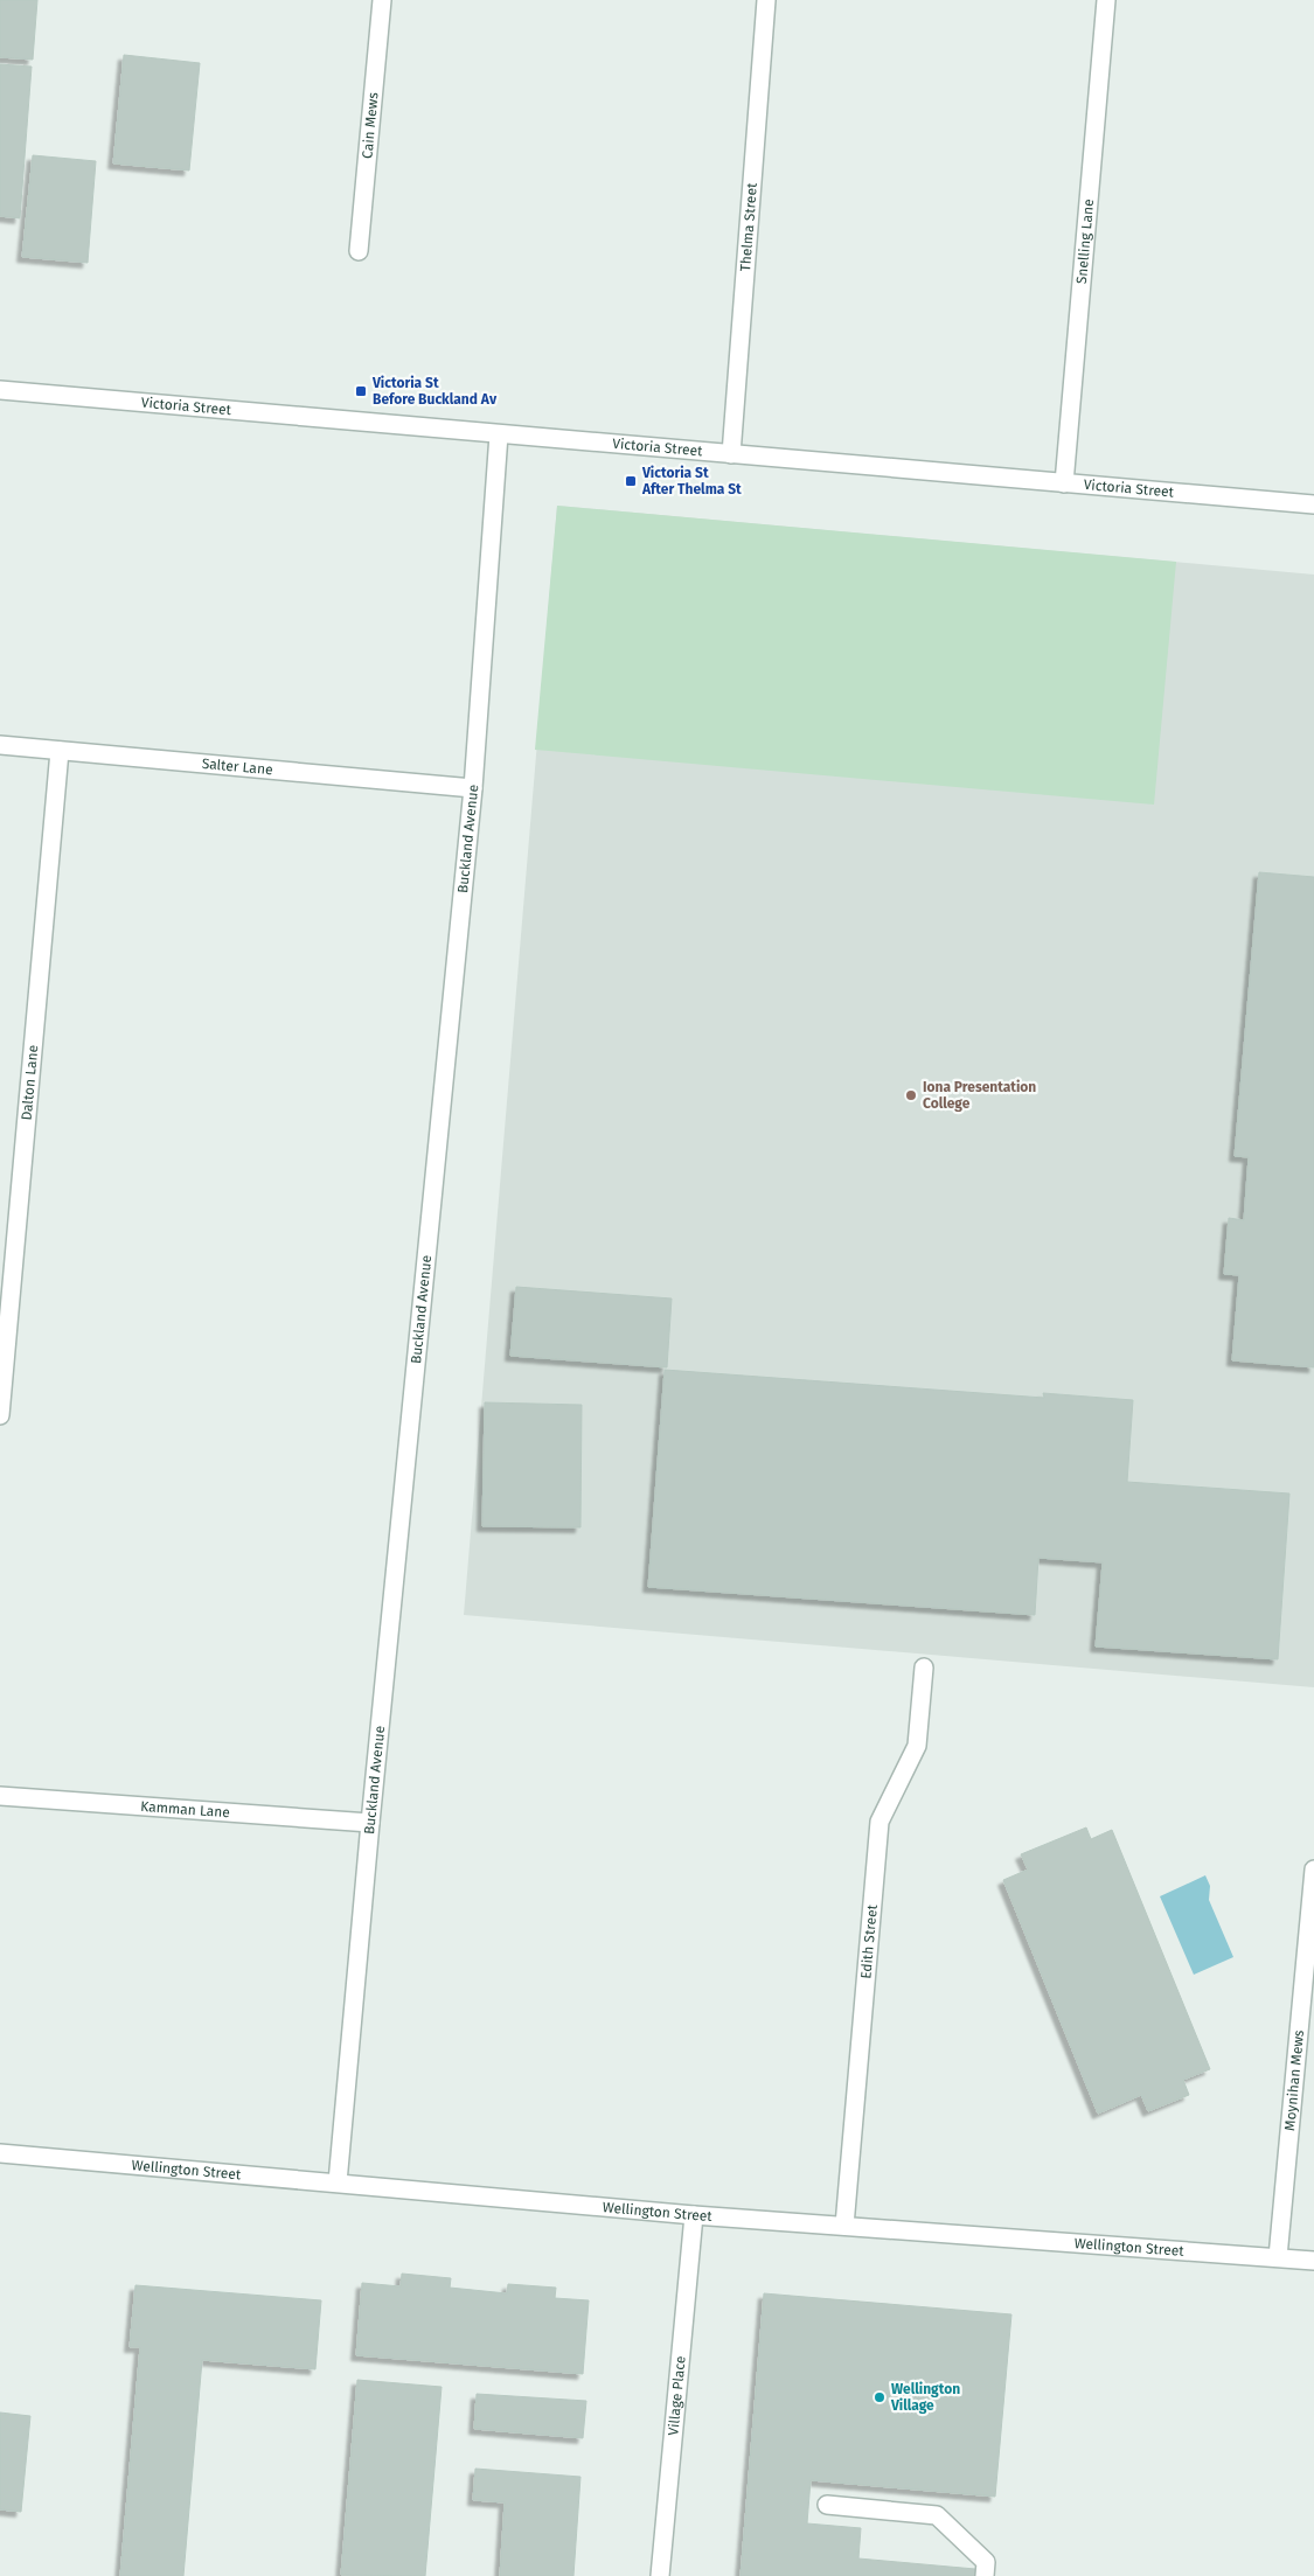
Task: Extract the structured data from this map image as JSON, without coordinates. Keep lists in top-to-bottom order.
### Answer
{
  "streets": {
    "street": [
      "Cain Mews",
      "Thelma Street",
      "Snelling Lane",
      "Victoria Street",
      "Salter Lane",
      "Buckland Avenue",
      "Dalton Lane",
      "Kamman Lane",
      "Edith Street",
      "Moynihan Mews",
      "Wellington Street",
      "Village Place"
    ]
  },
  "crossings": [
    ["Thelma Street", "Victoria Street"],
    ["Snelling Lane", "Victoria Street"],
    ["Victoria Street", "Buckland Avenue"],
    ["Salter Lane", "Buckland Avenue"],
    ["Salter Lane", "Dalton Lane"],
    ["Buckland Avenue", "Kamman Lane"],
    ["Buckland Avenue", "Wellington Street"],
    ["Edith Street", "Wellington Street"],
    ["Moynihan Mews", "Wellington Street"],
    ["Wellington Street", "Village Place"]
  ],
  "places": {
    "transit": ["Victoria St Before Buckland Av", "Victoria St After Thelma St"],
    "other": ["Iona Presentation College", "Wellington Village"]
  }
}
